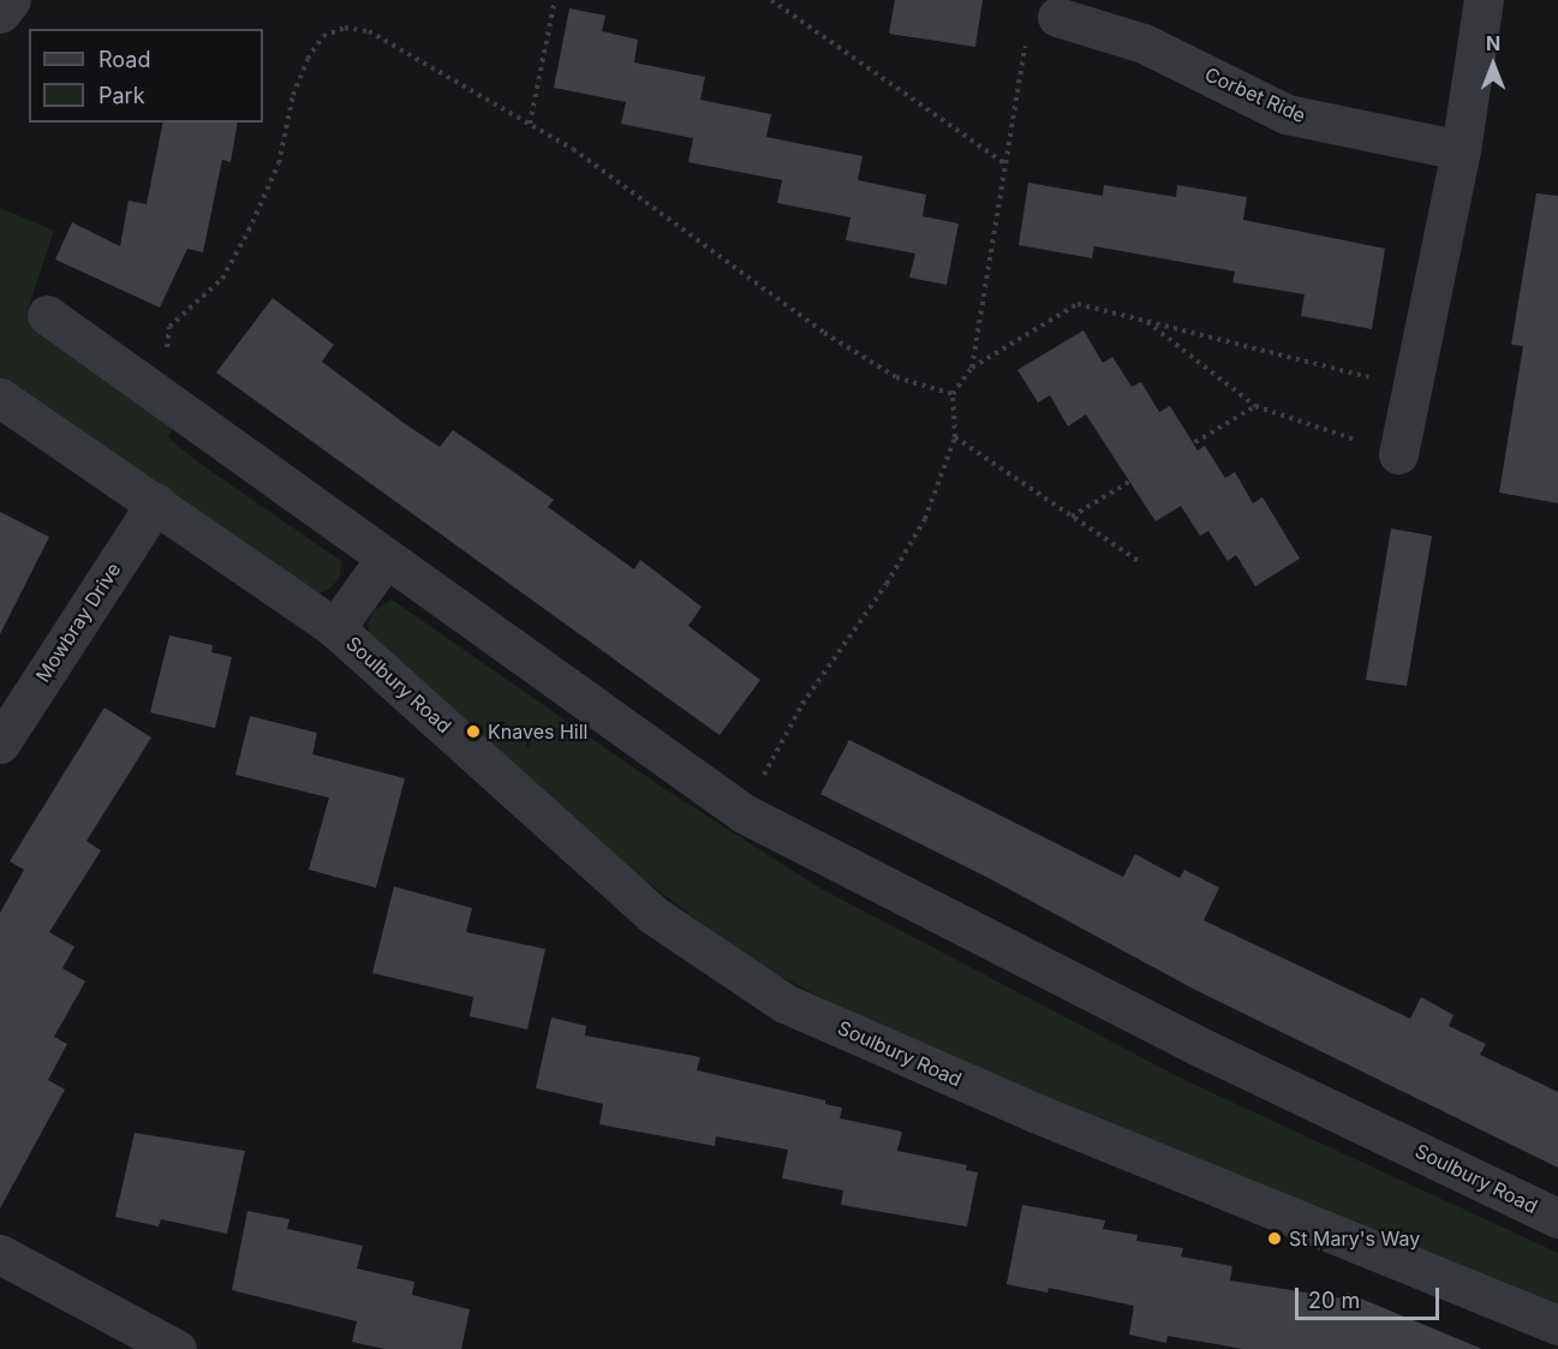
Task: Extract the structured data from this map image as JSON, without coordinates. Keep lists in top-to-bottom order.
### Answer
{
  "streets": {
    "street": ["Corbet Ride", "Mowbray Drive", "Soulbury Road"]
  },
  "crossings": [
    ["Mowbray Drive", "Soulbury Road"]
  ],
  "places": ["Knaves Hill", "St Mary's Way"],
  "legend": ["Road", "Park"],
  "scale_bar": "20 m",
  "north": "top"
}
